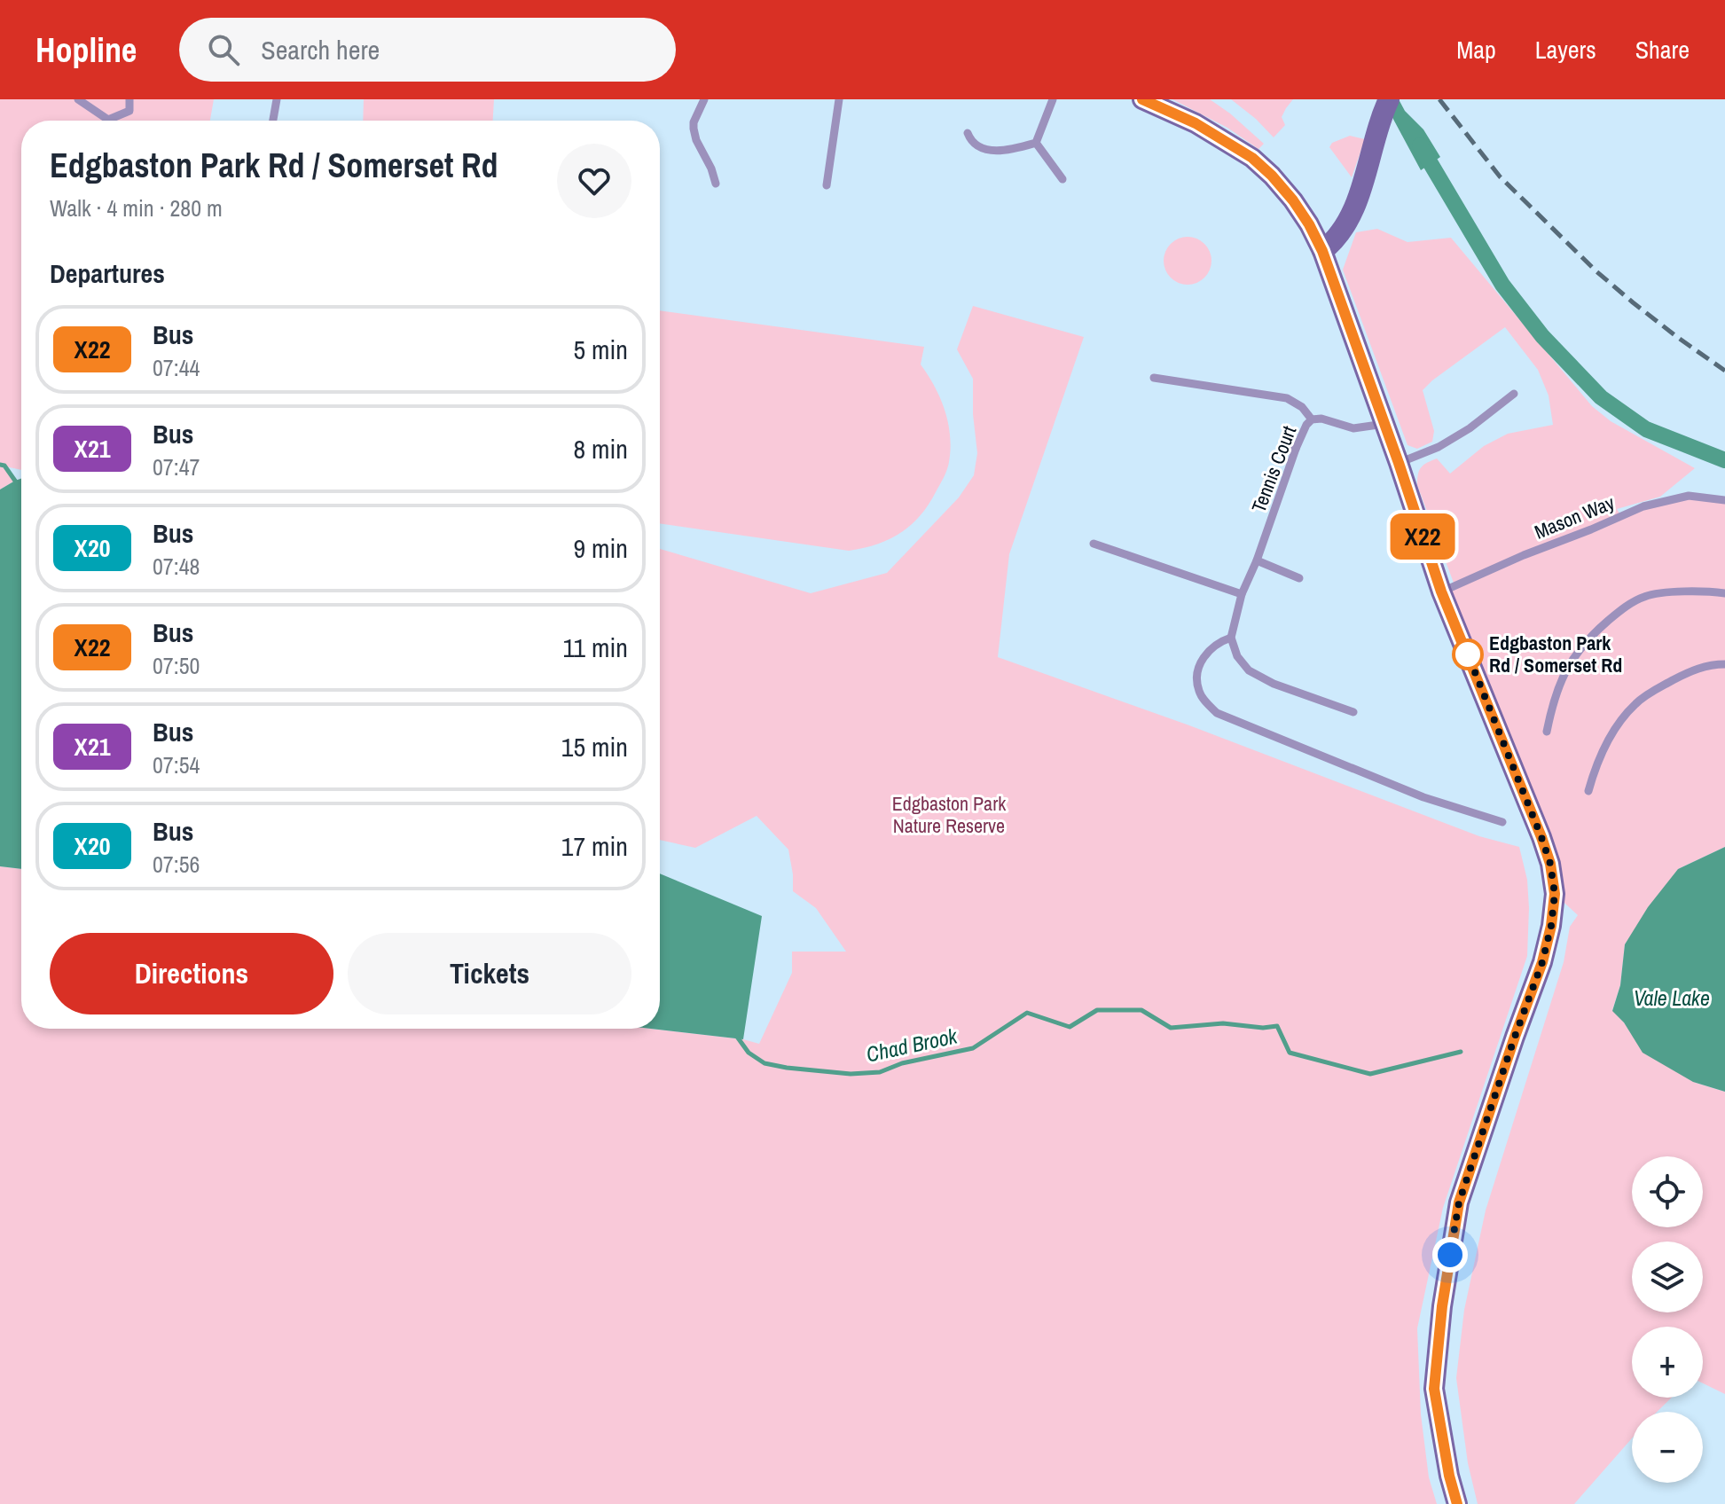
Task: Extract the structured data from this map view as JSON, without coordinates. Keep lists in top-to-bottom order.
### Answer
{
  "streets": {
    "lane": ["Tennis Court", "Mason Way"]
  },
  "water": ["Vale Lake", "Chad Brook"],
  "parks": ["Edgbaston Park Nature Reserve"],
  "places": ["Edgbaston Park Rd / Somerset Rd"],
  "lines": ["bus line X22"],
  "page": {
    "header": "Hopline",
    "search": "Search here",
    "nav": ["Map", "Layers", "Share"],
    "on_map": "X22",
    "heading": [
      ["Edgbaston Park Rd / Somerset Rd", "Walk · 4 min · 280 m"],
      "Departures"
    ],
    "list": [
      {
        "mark": "X22",
        "name": "Bus",
        "note": "07:44",
        "value": "5 min"
      },
      {
        "mark": "X21",
        "name": "Bus",
        "note": "07:47",
        "value": "8 min"
      },
      {
        "mark": "X20",
        "name": "Bus",
        "note": "07:48",
        "value": "9 min"
      },
      {
        "mark": "X22",
        "name": "Bus",
        "note": "07:50",
        "value": "11 min"
      },
      {
        "mark": "X21",
        "name": "Bus",
        "note": "07:54",
        "value": "15 min"
      },
      {
        "mark": "X20",
        "name": "Bus",
        "note": "07:56",
        "value": "17 min"
      }
    ],
    "buttons": ["Directions", "Tickets"],
    "map_buttons": ["+", "−"]
  }
}
